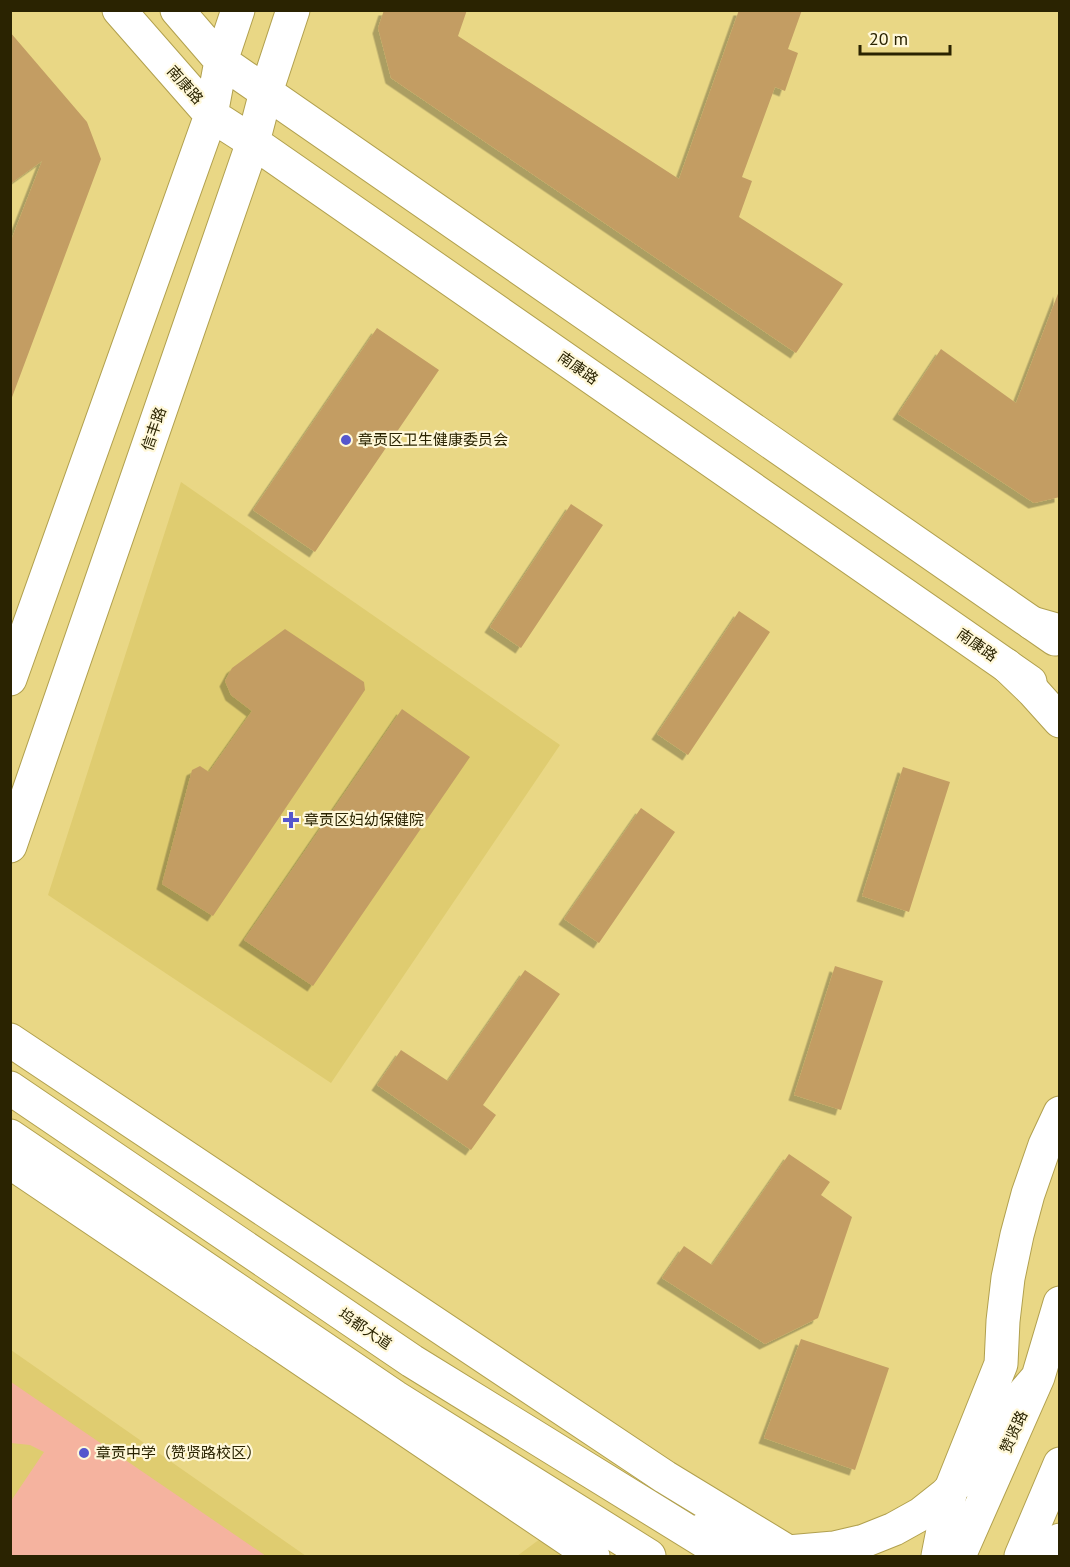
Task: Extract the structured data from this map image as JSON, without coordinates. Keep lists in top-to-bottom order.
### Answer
{
  "streets": {
    "main road": [
      "南康路",
      "信丰路",
      "坞都大道",
      "赞贤路"
    ]
  },
  "crossings": [
    ["南康路", "信丰路"]
  ],
  "places": {
    "other": ["章贡区卫生健康委员会", "章贡中学（赞贤路校区）"],
    "health": ["章贡区妇幼保健院"]
  },
  "scale_bar": "20 m"
}
